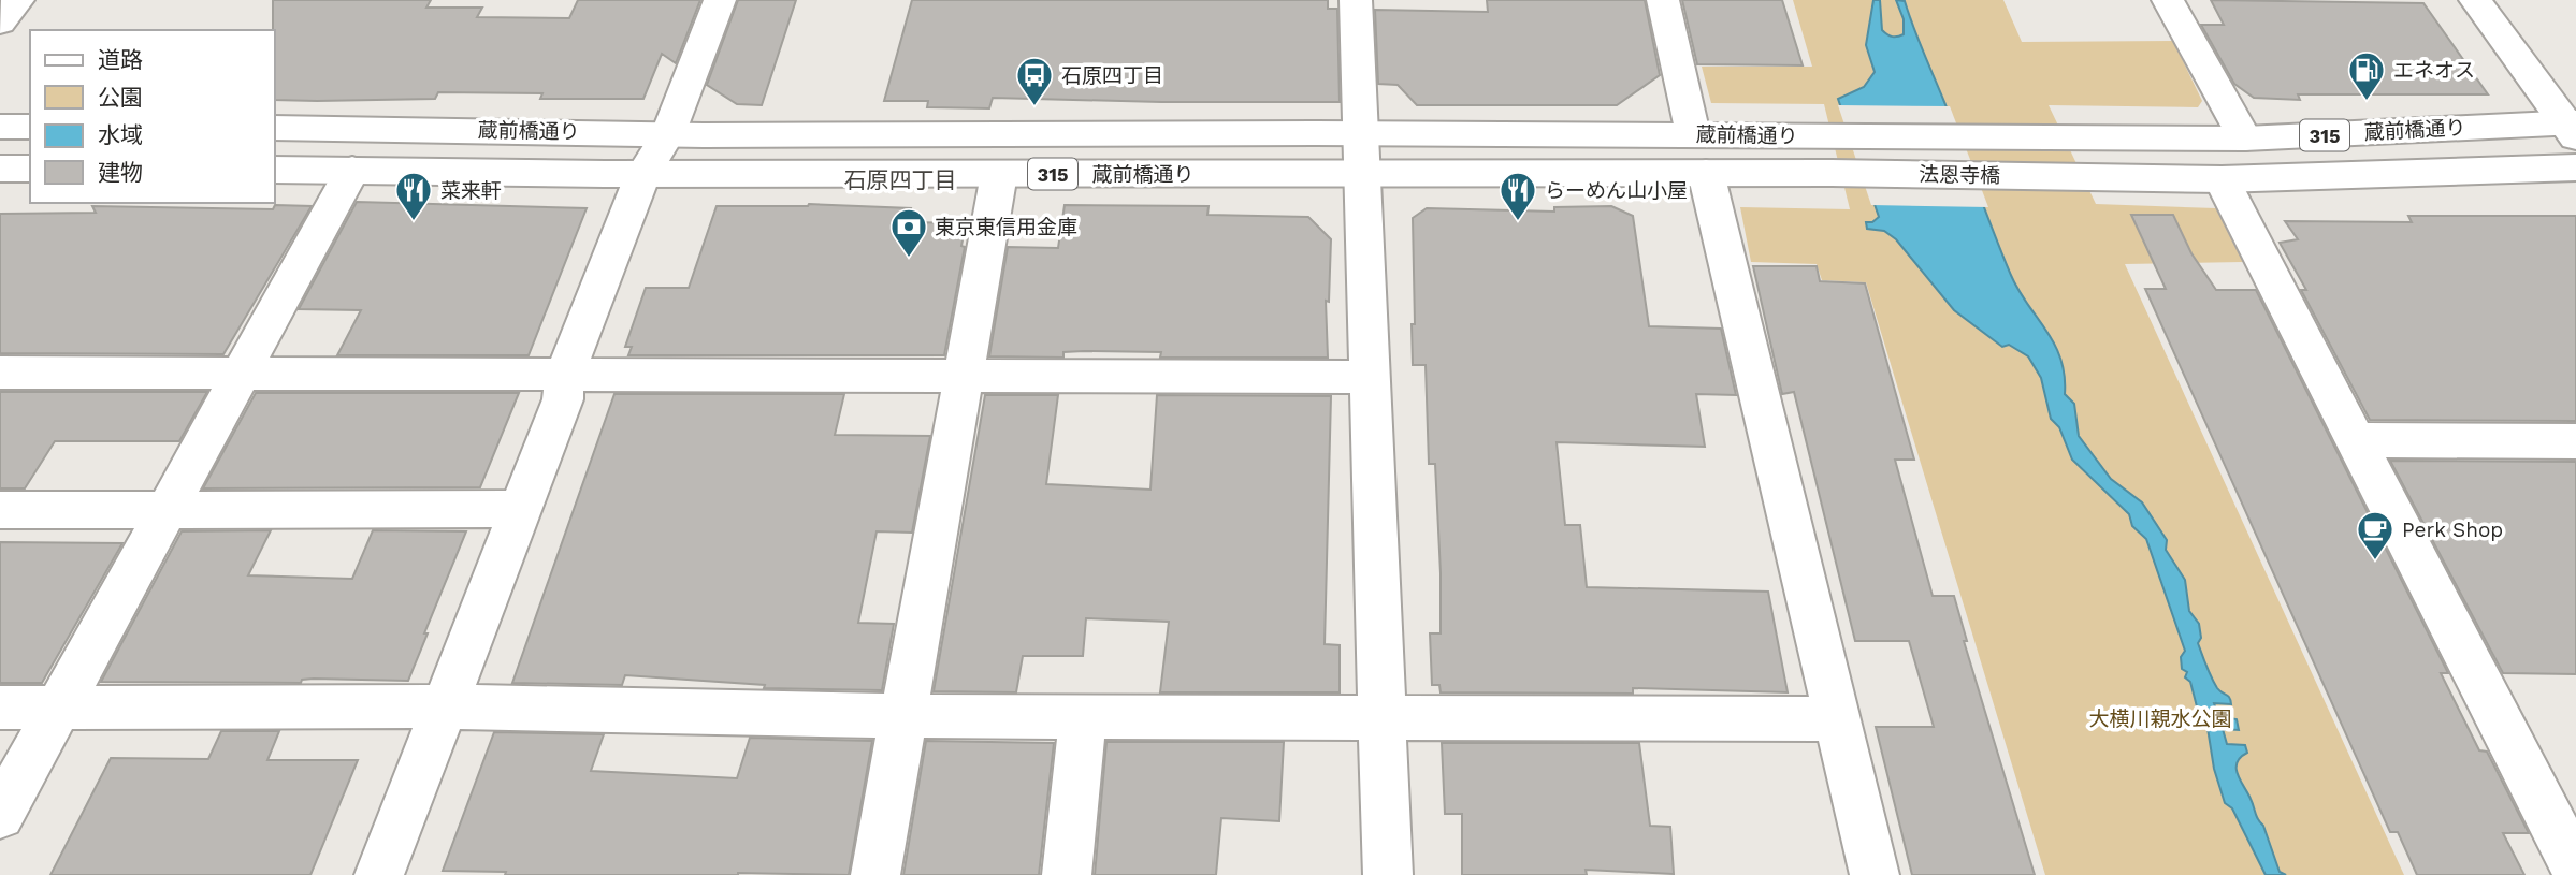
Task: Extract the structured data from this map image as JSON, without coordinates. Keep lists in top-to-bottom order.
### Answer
{
  "streets": {
    "street": ["蔵前橋通り", "315", "法恩寺橋"]
  },
  "crossings": [
    ["蔵前橋通り", "法恩寺橋"]
  ],
  "districts": ["石原四丁目"],
  "parks": ["大横川親水公園"],
  "places": {
    "fuel station": ["エネオス"],
    "bus stop": ["石原四丁目"],
    "restaurant": ["菜来軒", "らーめん山小屋"],
    "bank": ["東京東信用金庫"],
    "cafe": ["Perk Shop"]
  },
  "legend": [
    "道路",
    "公園",
    "水域",
    "建物"
  ]
}
